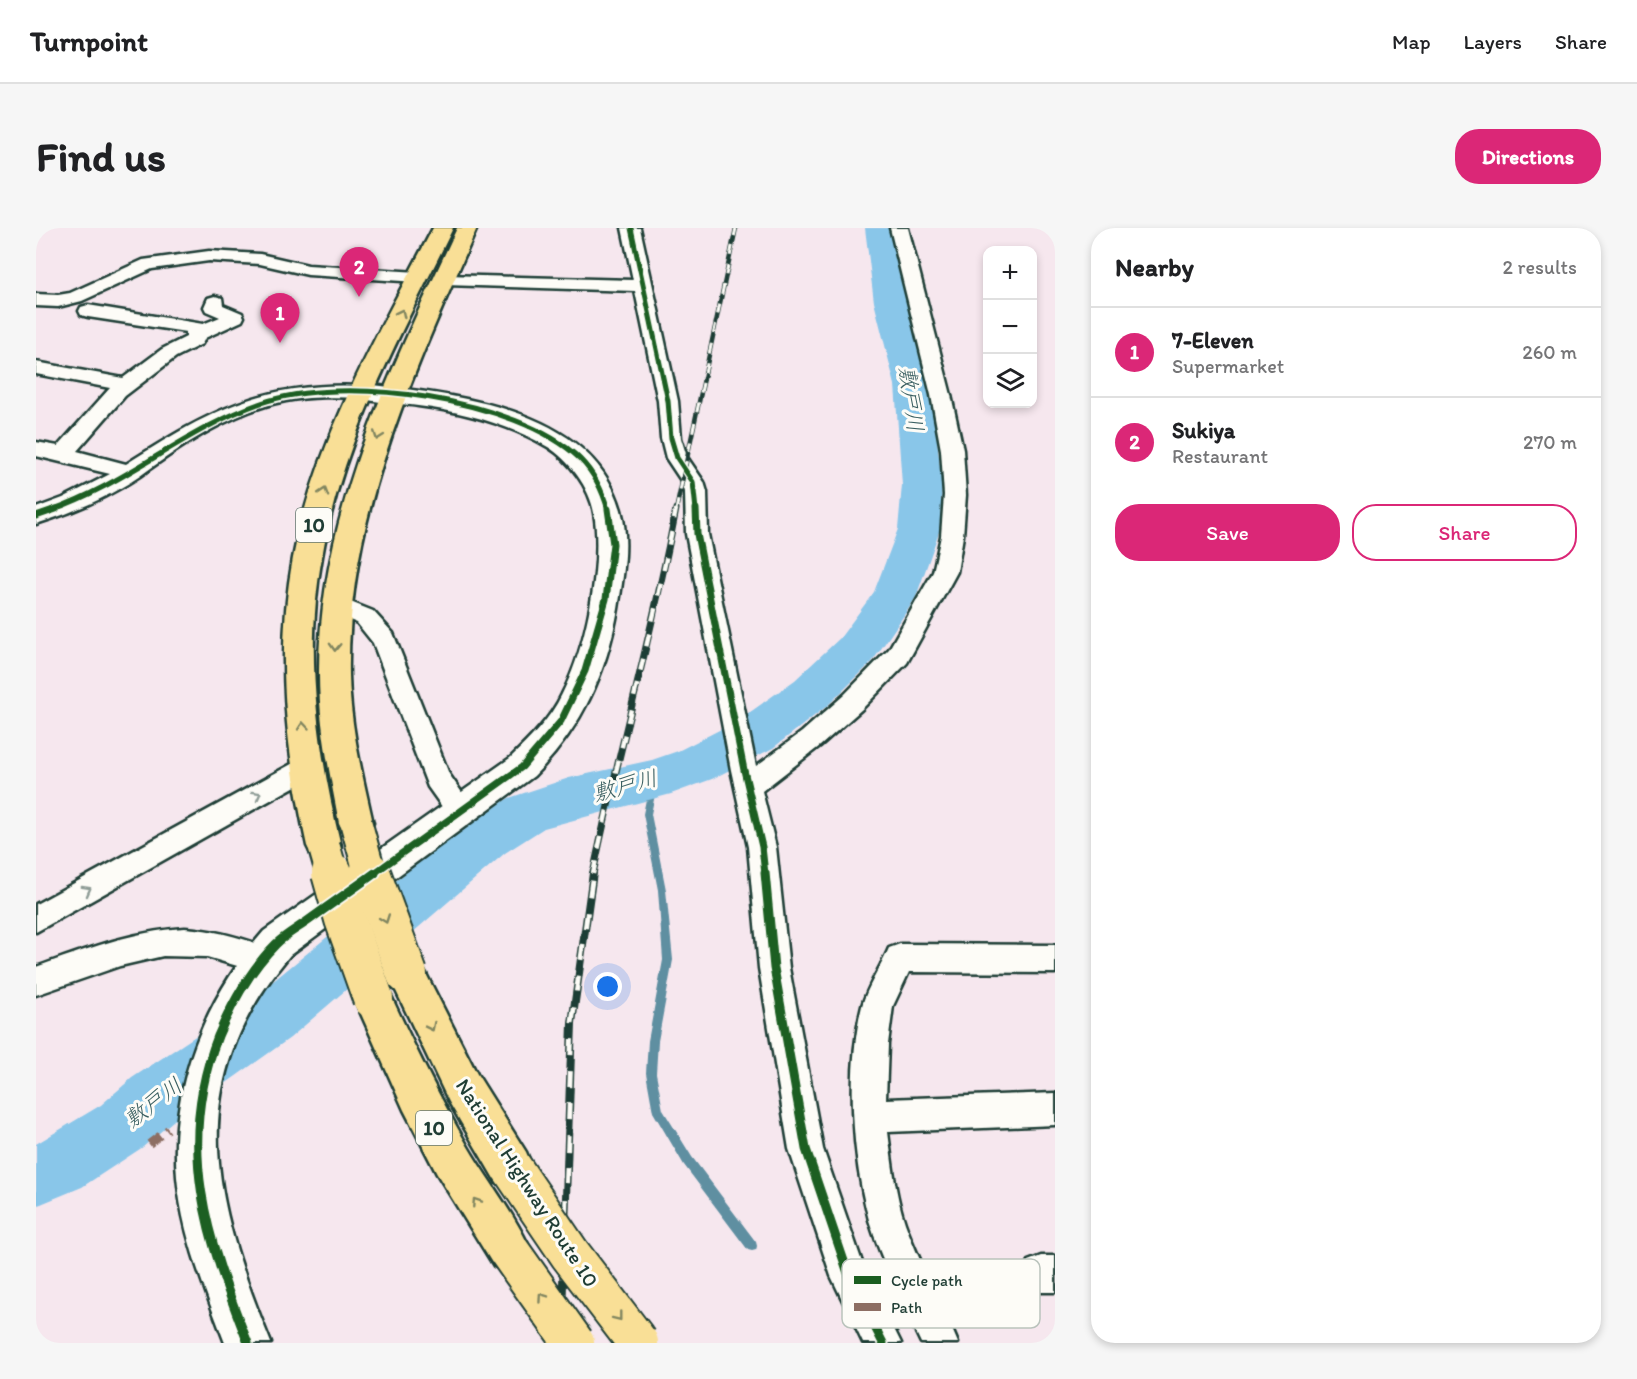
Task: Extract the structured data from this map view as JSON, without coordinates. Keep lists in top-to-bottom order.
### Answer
{
  "streets": {
    "highway": ["10", "National Highway Route 10"]
  },
  "water": ["敷戸川"],
  "legend": ["Cycle path", "Path"],
  "page": {
    "header": "Turnpoint",
    "nav": ["Map", "Layers", "Share"],
    "buttons": [
      "Directions",
      ["Save", "Share"]
    ],
    "title": "Find us",
    "heading": ["Nearby", "2 results"],
    "map_buttons": ["+", "−"],
    "pins": ["2", "1"],
    "list": [
      {
        "mark": "1",
        "name": "7-Eleven",
        "note": "Supermarket",
        "value": "260 m"
      },
      {
        "mark": "2",
        "name": "Sukiya",
        "note": "Restaurant",
        "value": "270 m"
      }
    ]
  }
}
